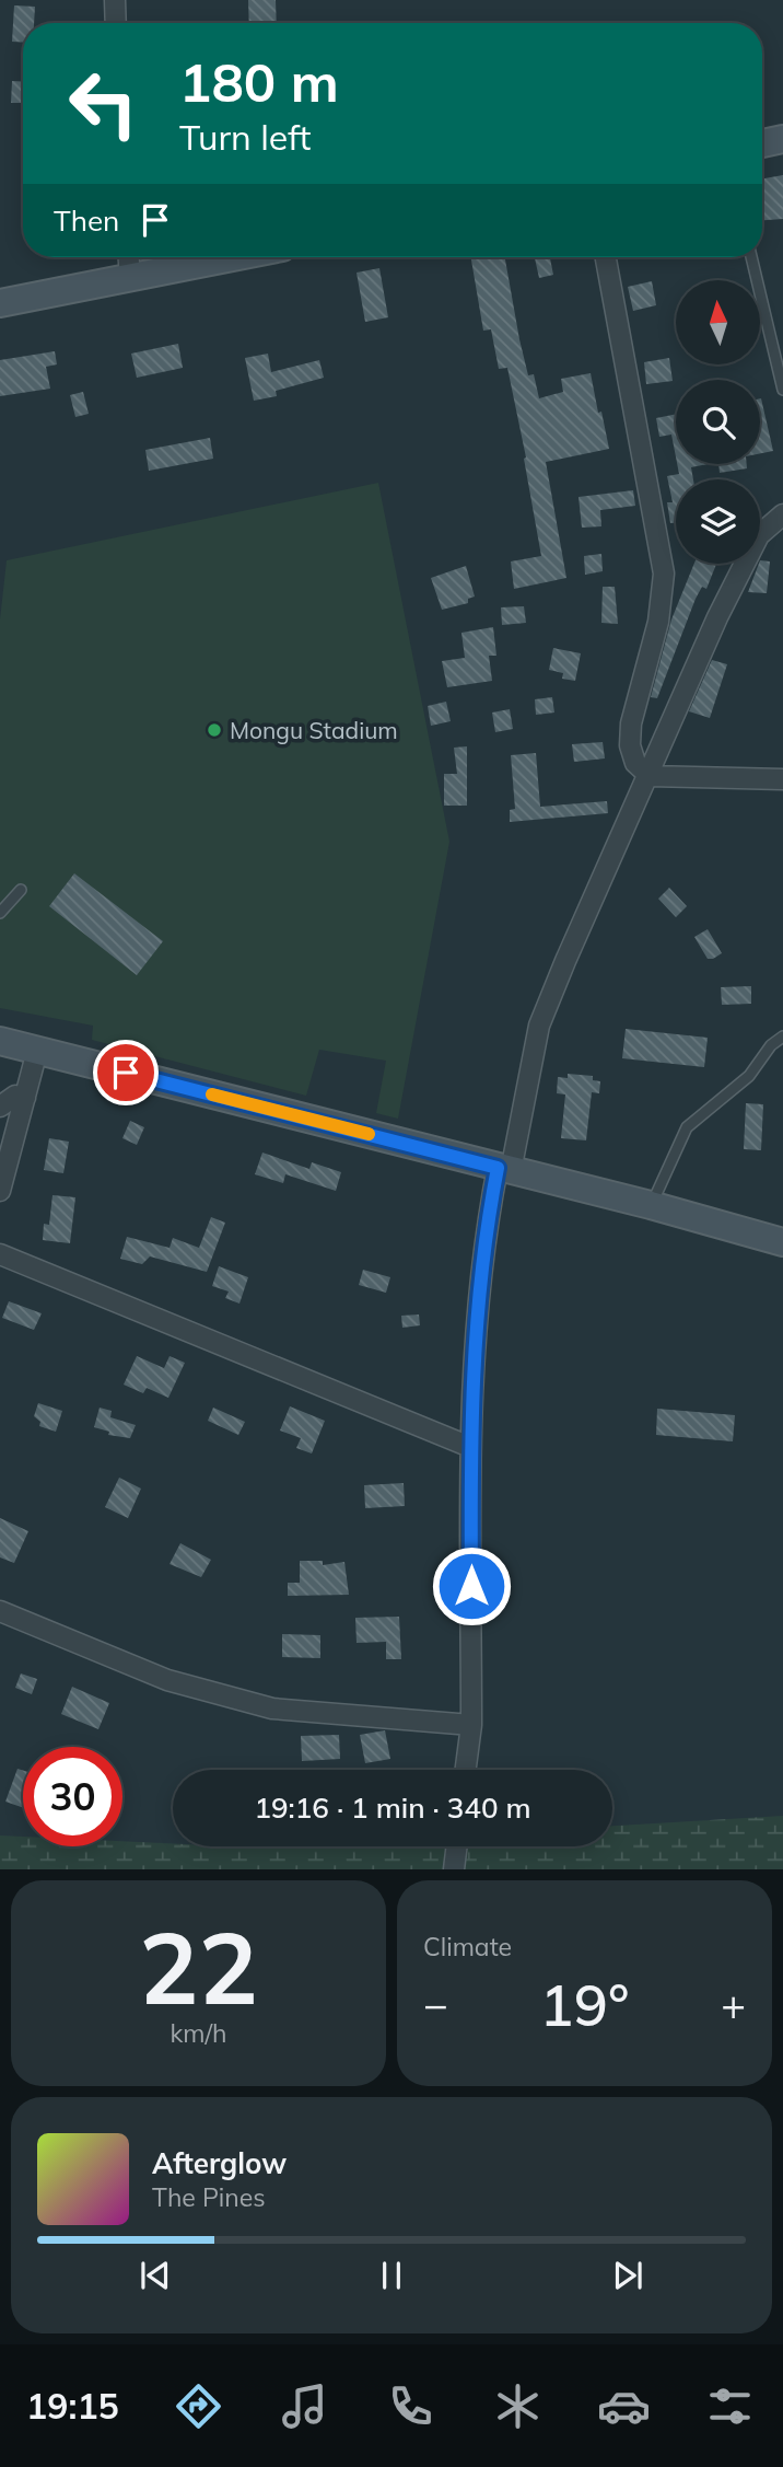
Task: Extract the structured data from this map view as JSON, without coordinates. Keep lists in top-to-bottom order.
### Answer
{
  "places": ["Mongu Stadium"],
  "north": "top",
  "page": {
    "turn": ["180 m", "Turn left"],
    "then": "Then",
    "limit": "30",
    "trip": "19:16 · 1 min · 340 m",
    "tile": [
      ["22", "km/h"],
      "Climate"
    ],
    "heat": ["−", "19°", "+"],
    "song": ["Afterglow", "The Pines"],
    "tabs": "19:15"
  }
}
